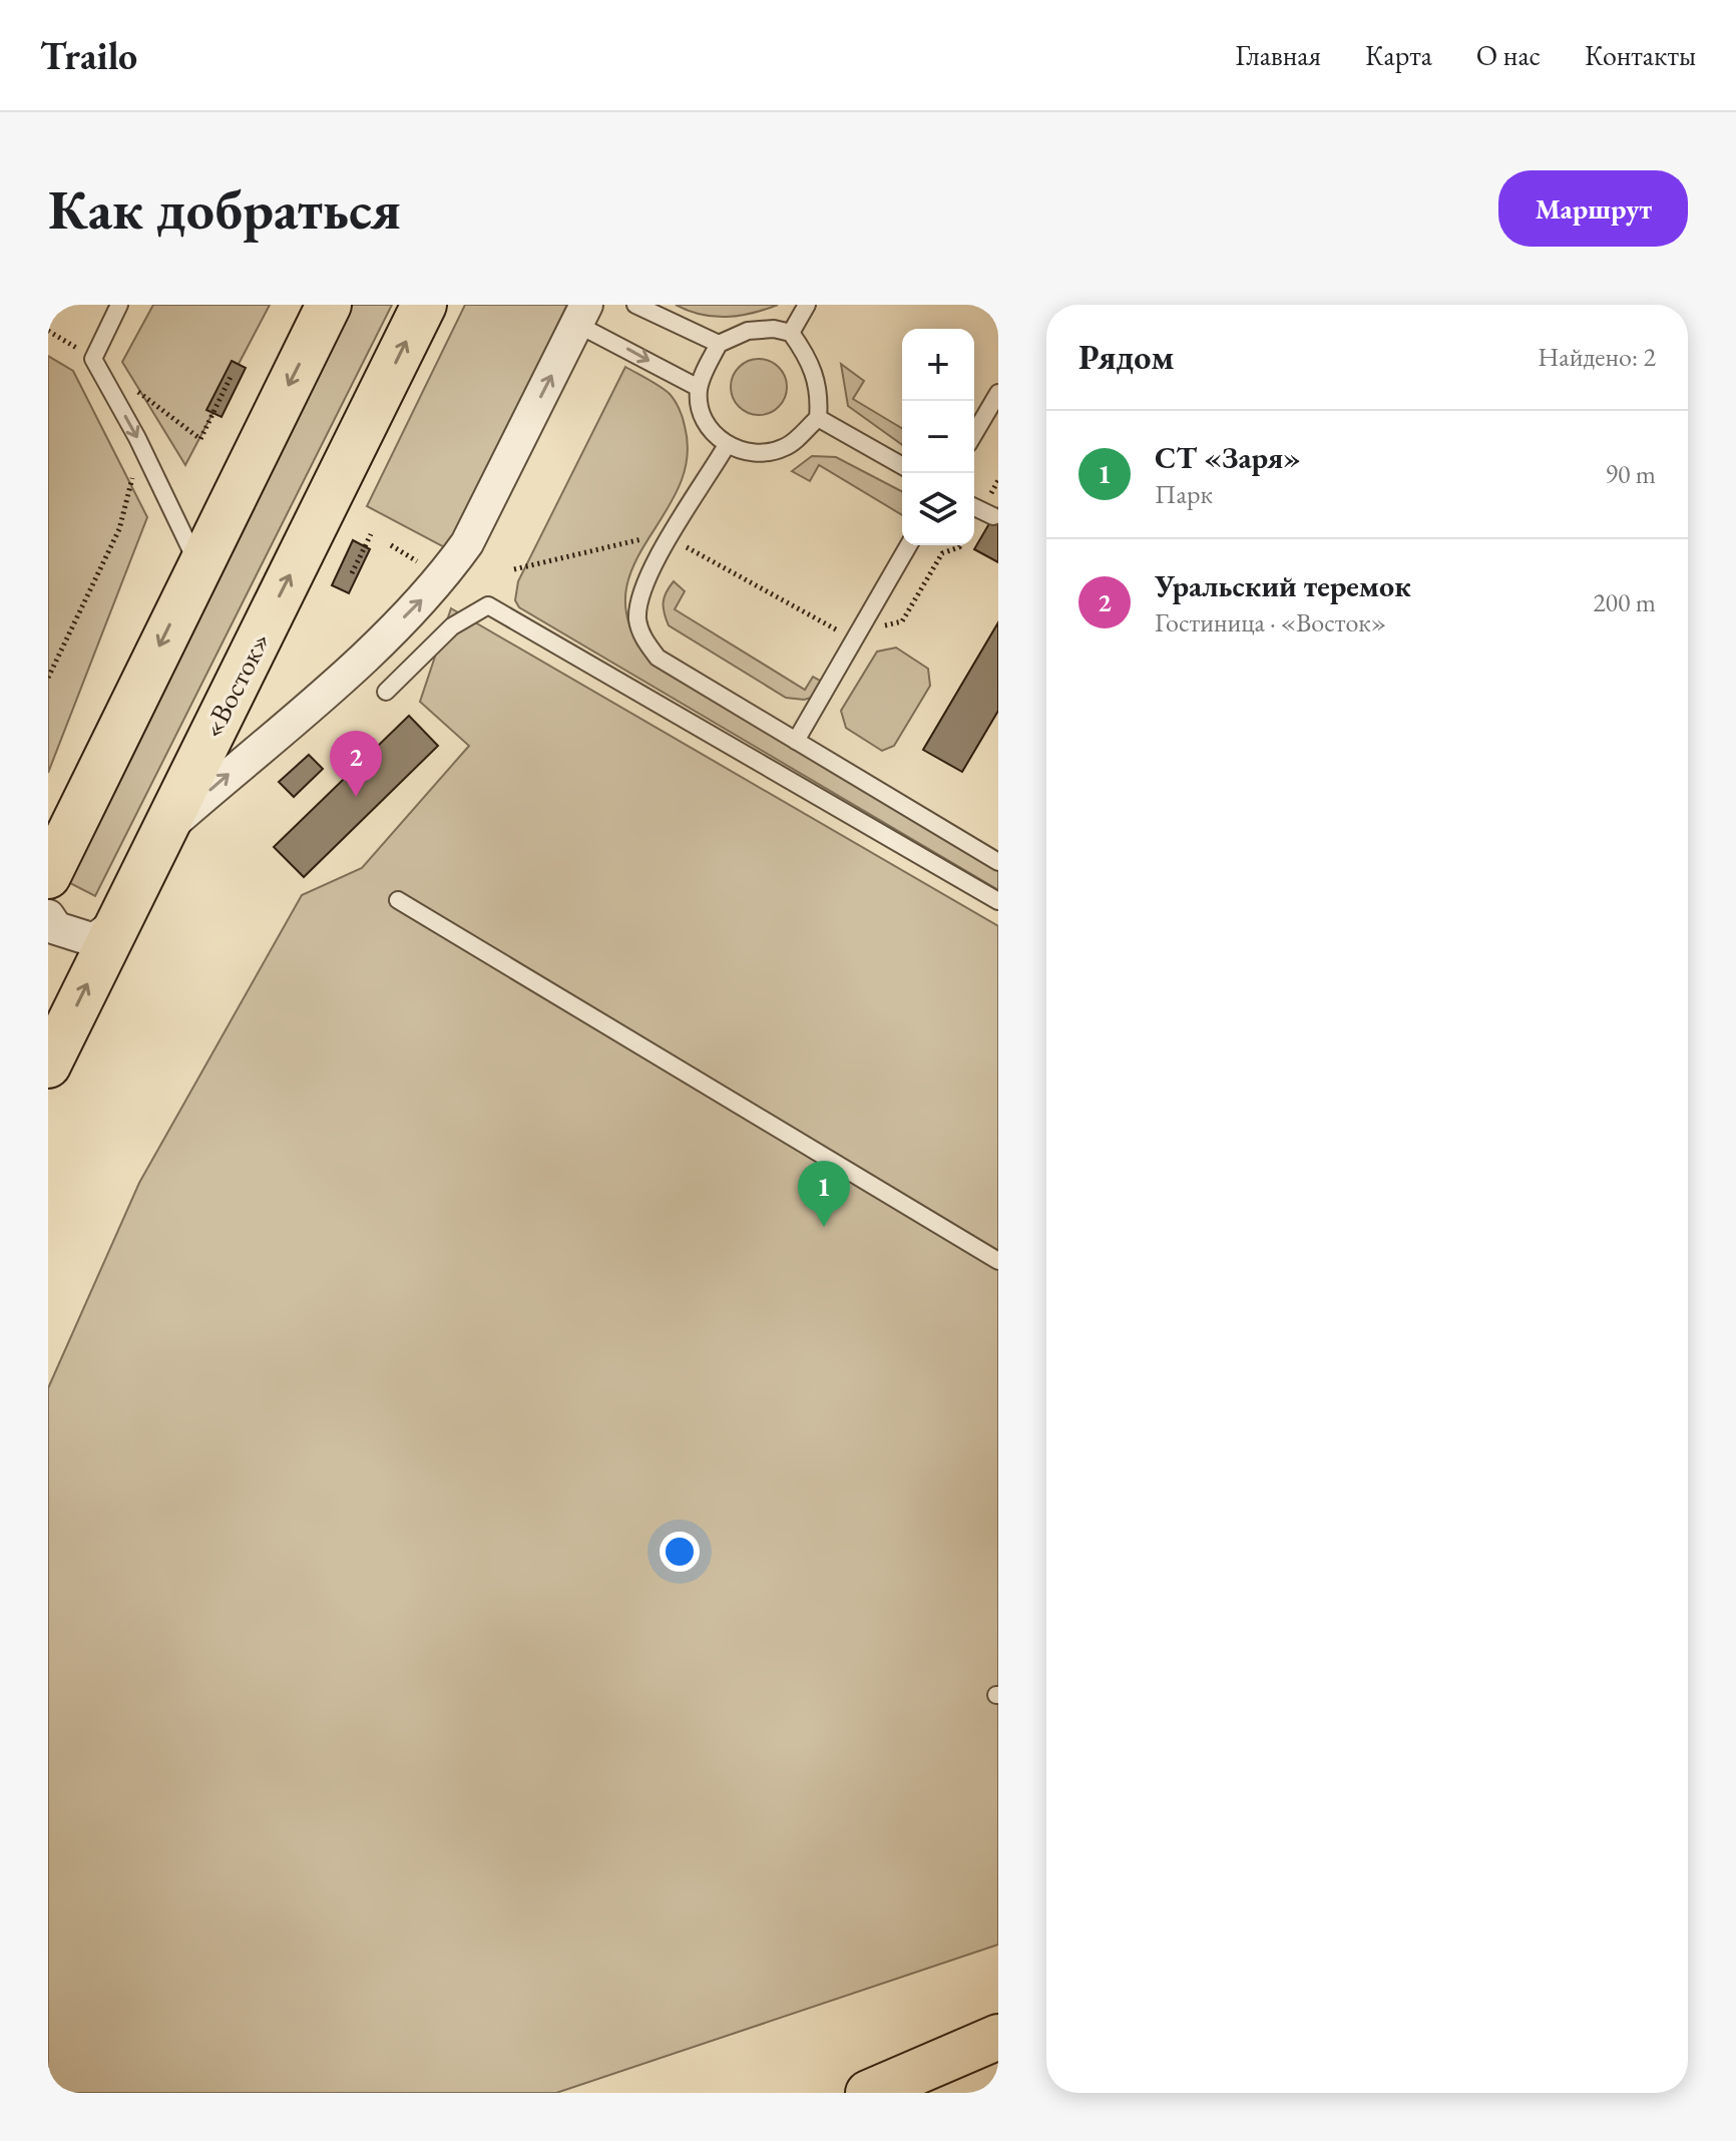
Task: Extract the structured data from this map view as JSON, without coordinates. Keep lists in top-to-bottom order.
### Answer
{
  "streets": {
    "main road": ["«Восток»"]
  },
  "page": {
    "header": "Trailo",
    "nav": [
      "Главная",
      "Карта",
      "О нас",
      "Контакты"
    ],
    "buttons": "Маршрут",
    "title": "Как добраться",
    "heading": ["Рядом", "Найдено: 2"],
    "map_buttons": ["+", "−"],
    "list": [
      {
        "mark": "1",
        "name": "СТ «Заря»",
        "note": "Парк",
        "value": "90 m"
      },
      {
        "mark": "2",
        "name": "Уральский теремок",
        "note": "Гостиница · «Восток»",
        "value": "200 m"
      }
    ],
    "pins": ["2", "1"]
  }
}
